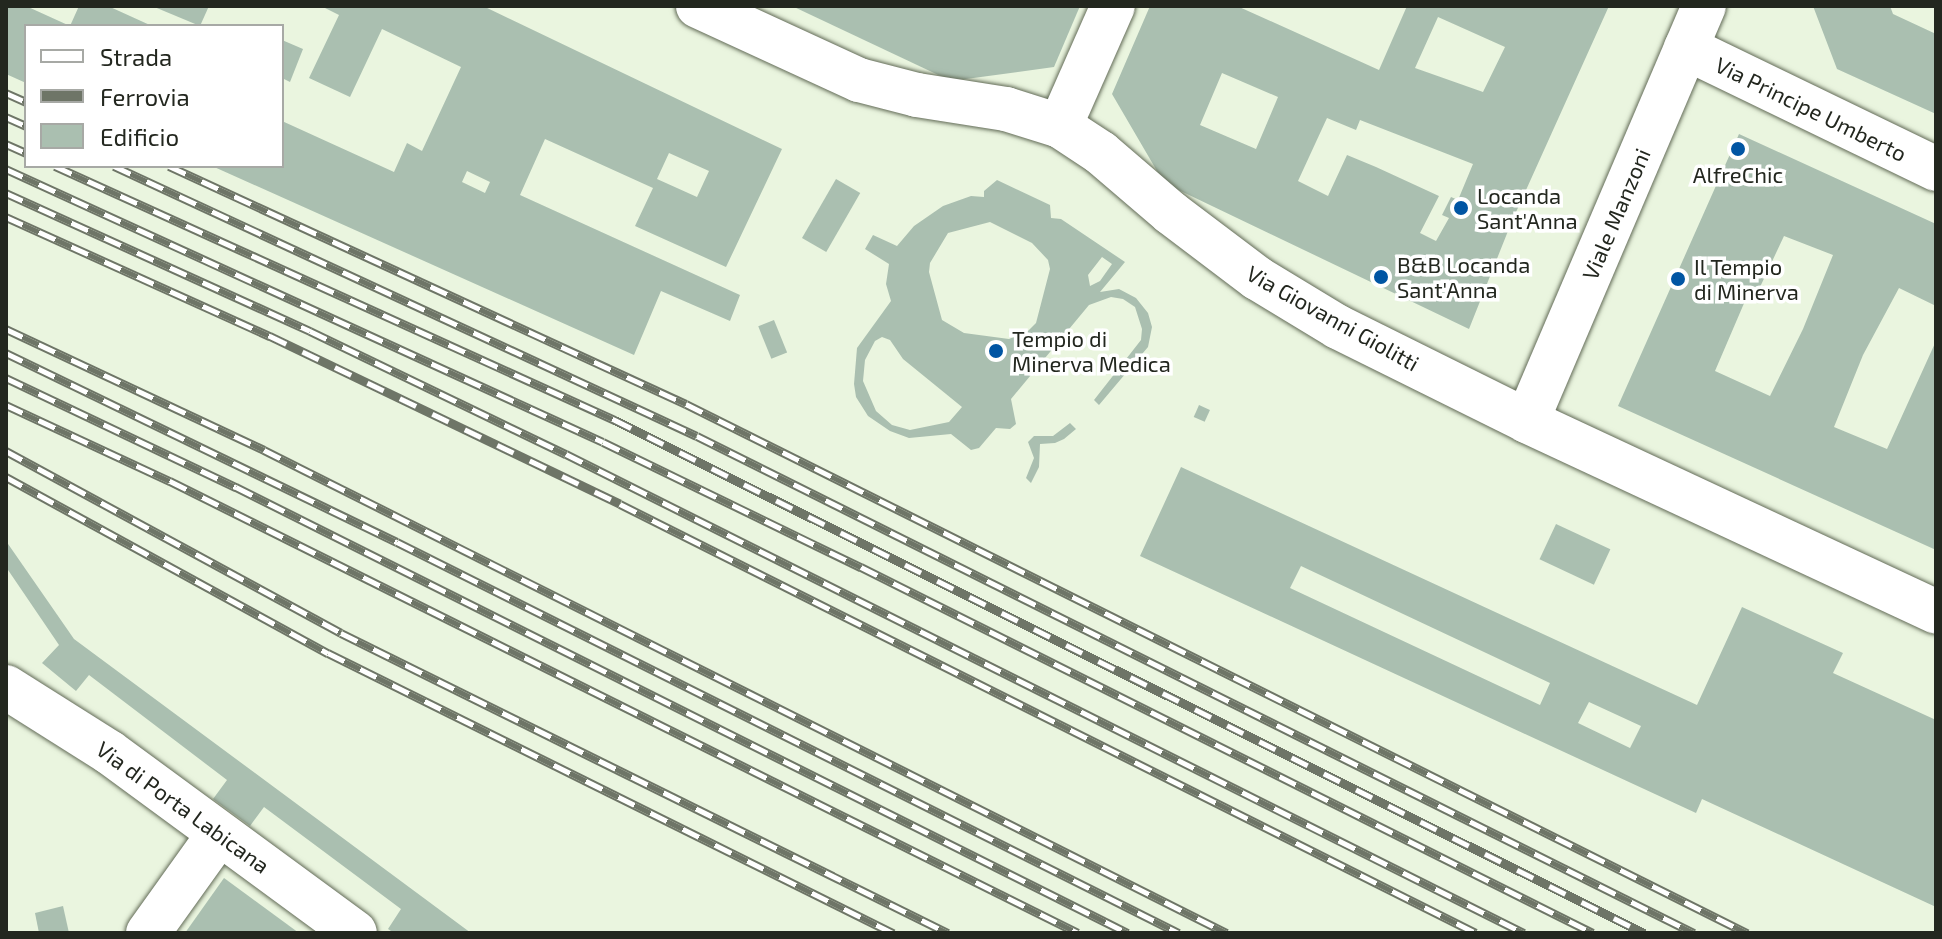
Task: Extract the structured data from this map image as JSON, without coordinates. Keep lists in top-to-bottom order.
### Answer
{
  "streets": {
    "main road": [
      "Via Principe Umberto",
      "Viale Manzoni",
      "Via Giovanni Giolitti",
      "Via di Porta Labicana"
    ]
  },
  "crossings": [
    ["Via Principe Umberto", "Viale Manzoni"],
    ["Viale Manzoni", "Via Giovanni Giolitti"]
  ],
  "places": [
    "AlfreChic",
    "Locanda Sant'Anna",
    "B&B Locanda Sant'Anna",
    "Il Tempio di Minerva",
    "Tempio di Minerva Medica"
  ],
  "legend": ["Strada", "Ferrovia", "Edificio"]
}
